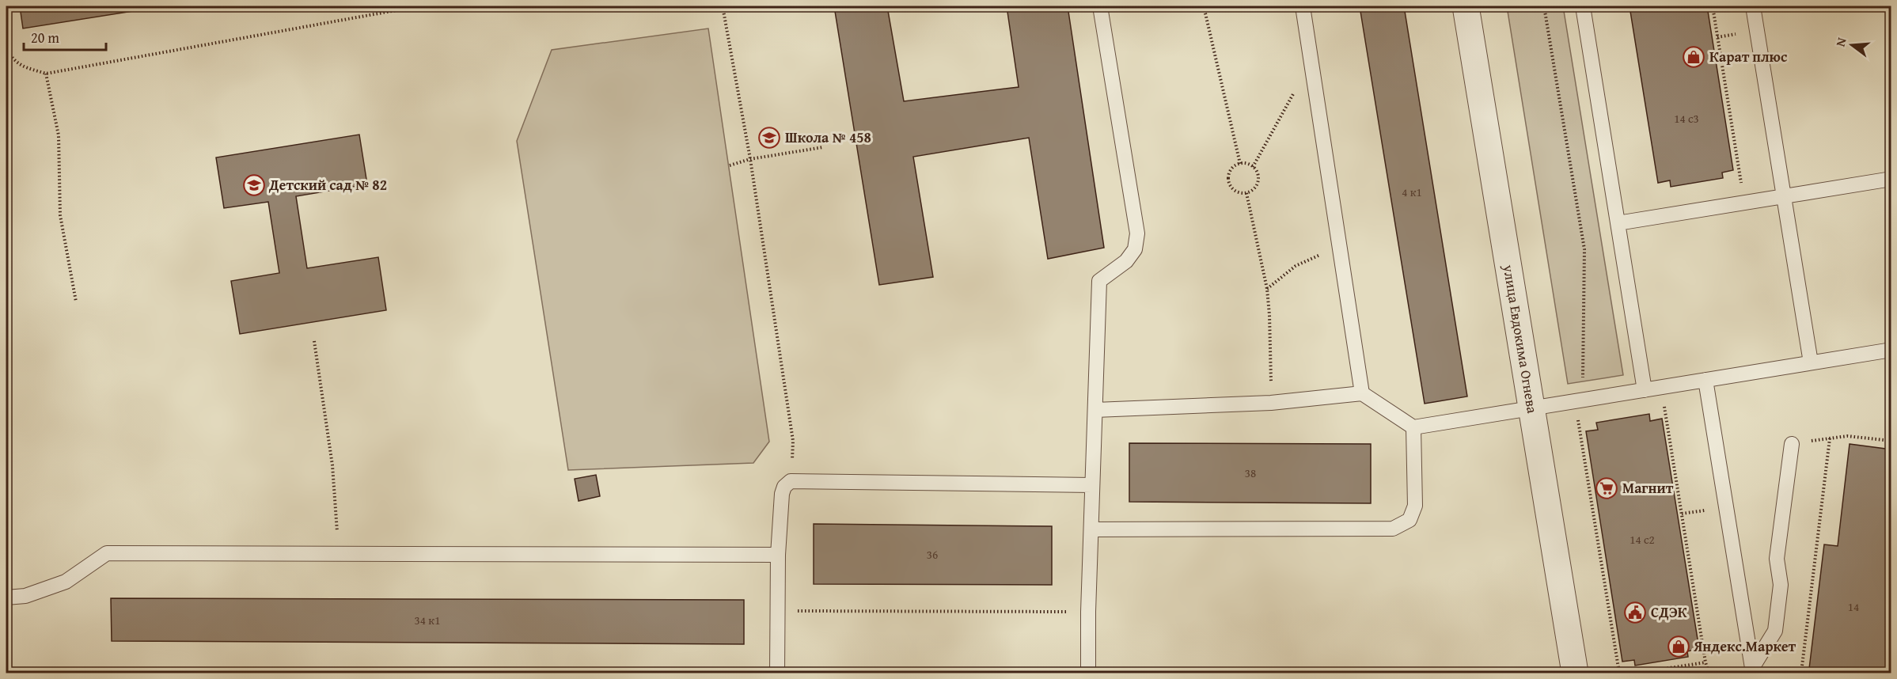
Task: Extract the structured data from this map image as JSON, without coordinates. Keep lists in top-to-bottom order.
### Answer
{
  "streets": {
    "street": ["улица Евдокима Огнева"]
  },
  "places": {
    "shop": ["Карат плюс", "Яндекс.Маркет"],
    "school or university": ["Школа № 458", "Детский сад № 82"],
    "supermarket": ["Магнит"],
    "public building": ["СДЭК"]
  },
  "house_numbers": [
    "14 с3",
    "4 к1",
    "38",
    "14 с2",
    "36",
    "14",
    "34 к1"
  ],
  "scale_bar": "20 m",
  "north": "left"
}
